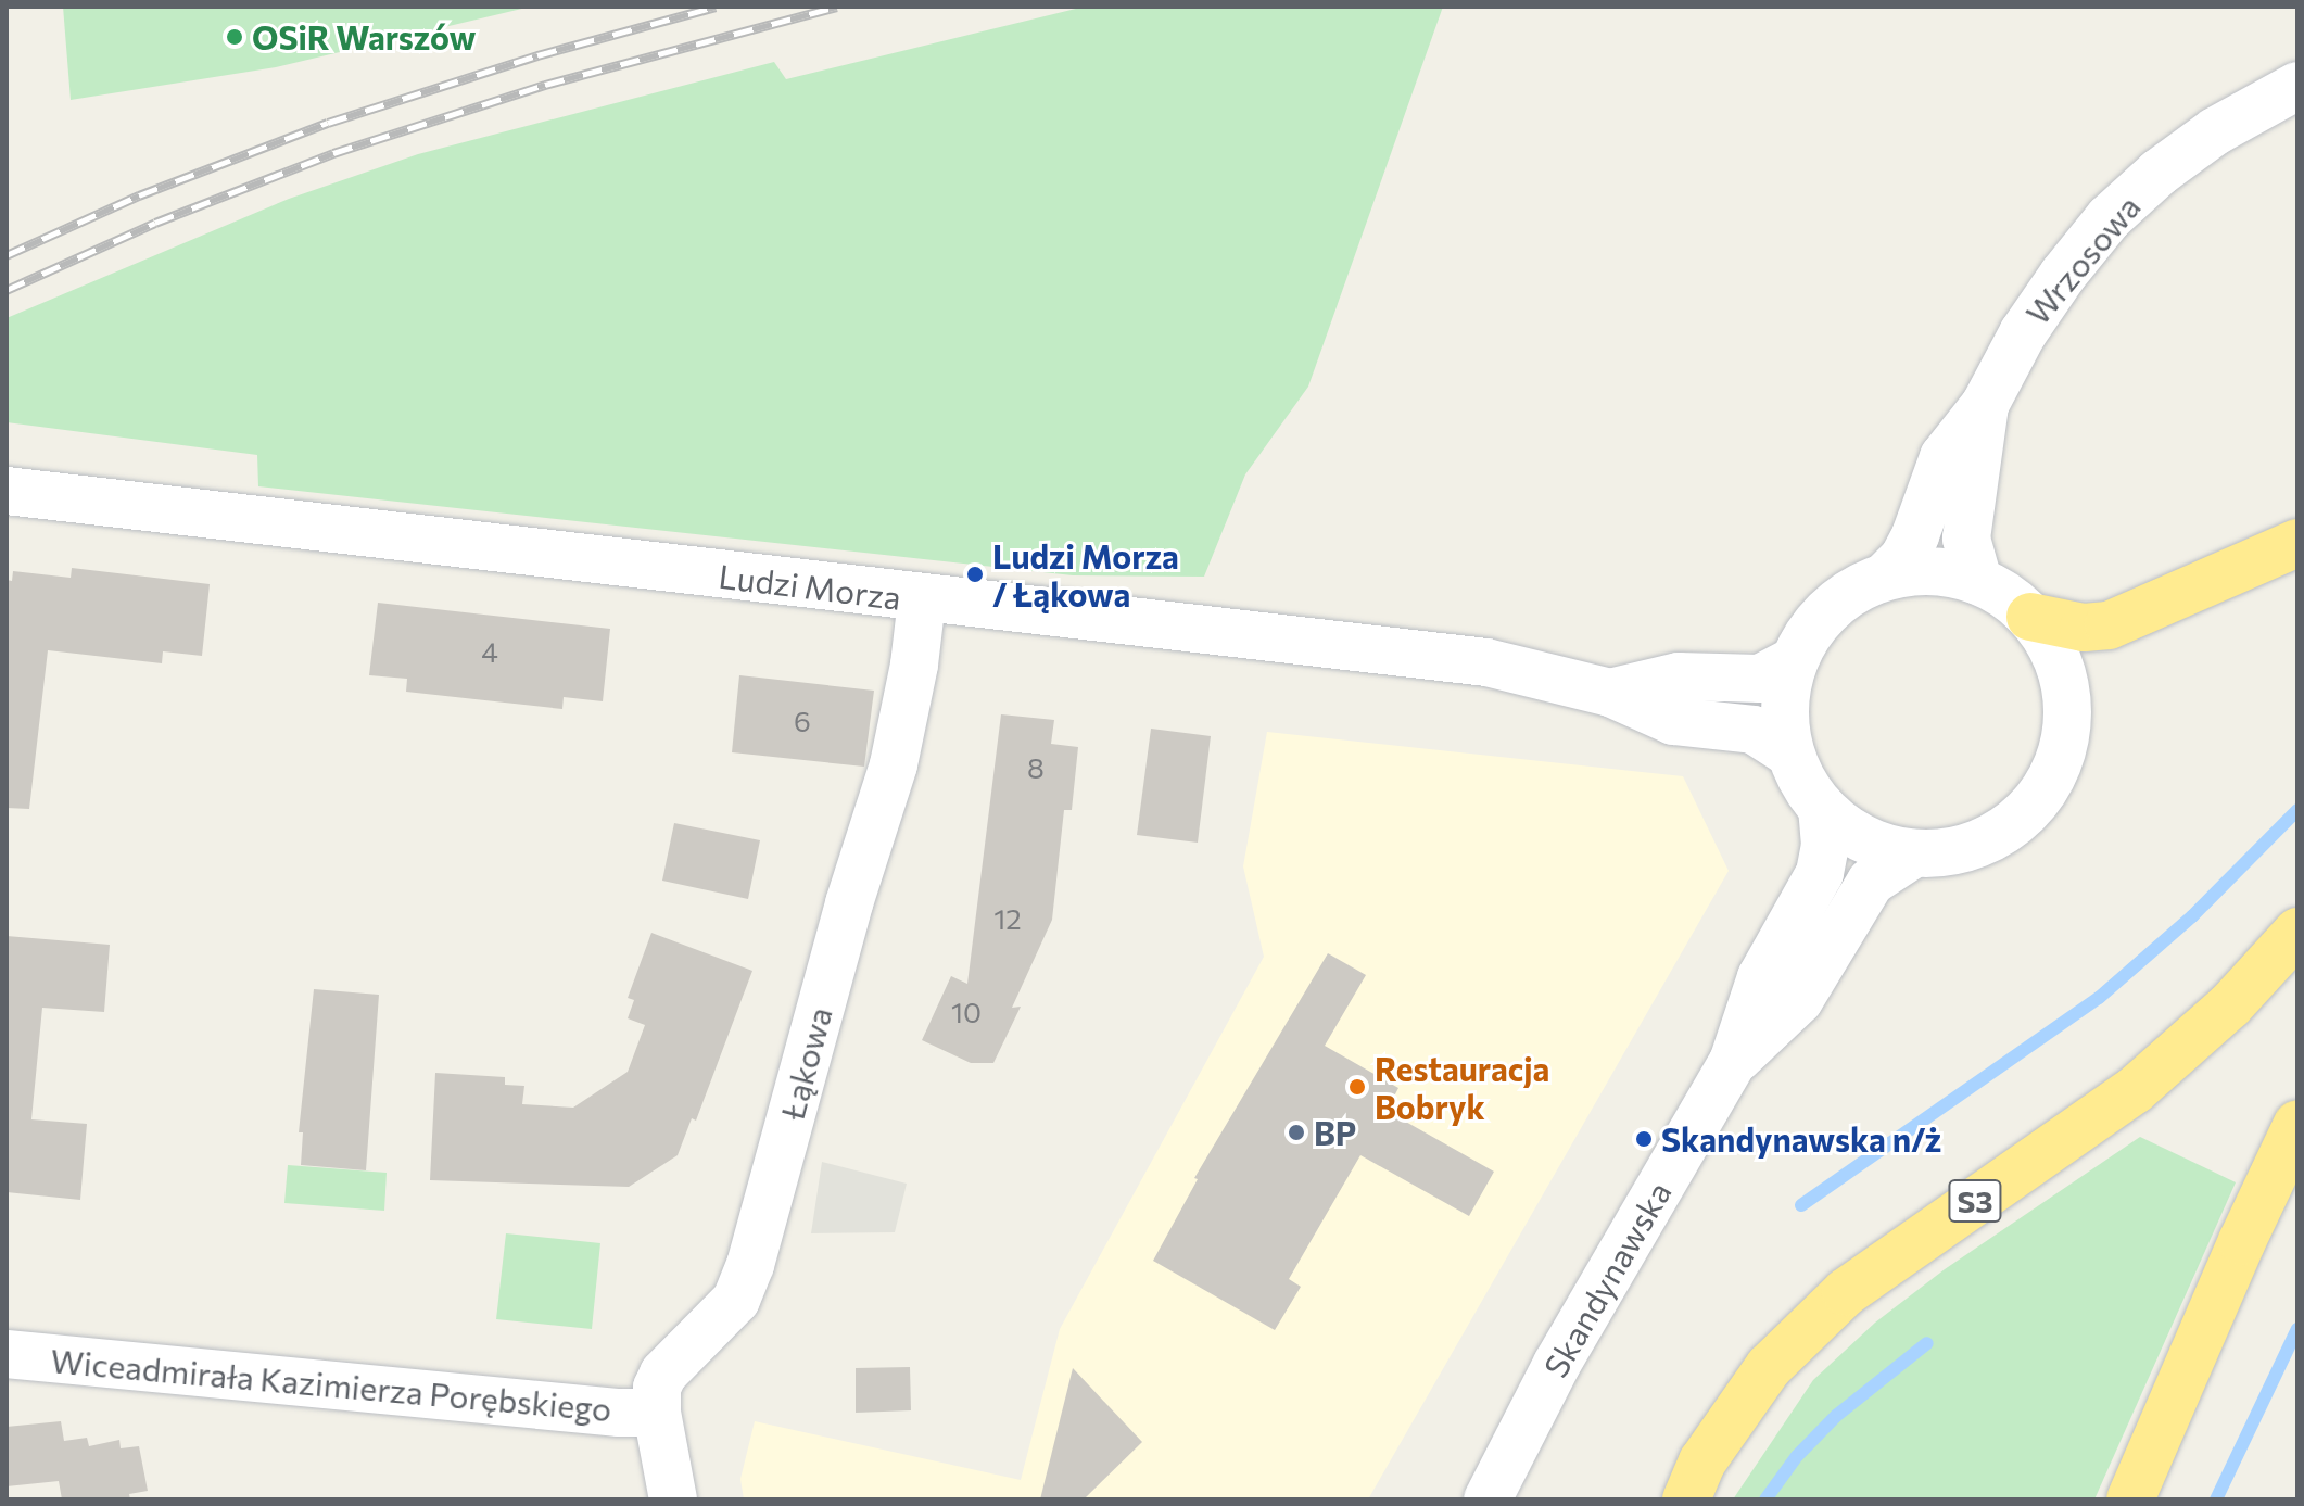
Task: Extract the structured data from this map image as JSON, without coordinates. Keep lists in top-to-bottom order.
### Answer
{
  "streets": {
    "highway": ["S3"],
    "street": [
      "Wrzosowa",
      "Ludzi Morza",
      "Łąkowa",
      "Skandynawska",
      "Wiceadmirała Kazimierza Porębskiego"
    ]
  },
  "crossings": [
    ["Wrzosowa", "Ludzi Morza"],
    ["Wrzosowa", "Skandynawska"],
    ["Ludzi Morza", "Łąkowa"],
    ["Ludzi Morza", "Skandynawska"],
    ["Łąkowa", "Wiceadmirała Kazimierza Porębskiego"]
  ],
  "places": [
    "OSiR Warszów",
    "Ludzi Morza / Łąkowa",
    "Restauracja Bobryk",
    "BP",
    "Skandynawska n/ż"
  ],
  "house_numbers": [
    "4",
    "6",
    "8",
    "12",
    "10"
  ]
}
